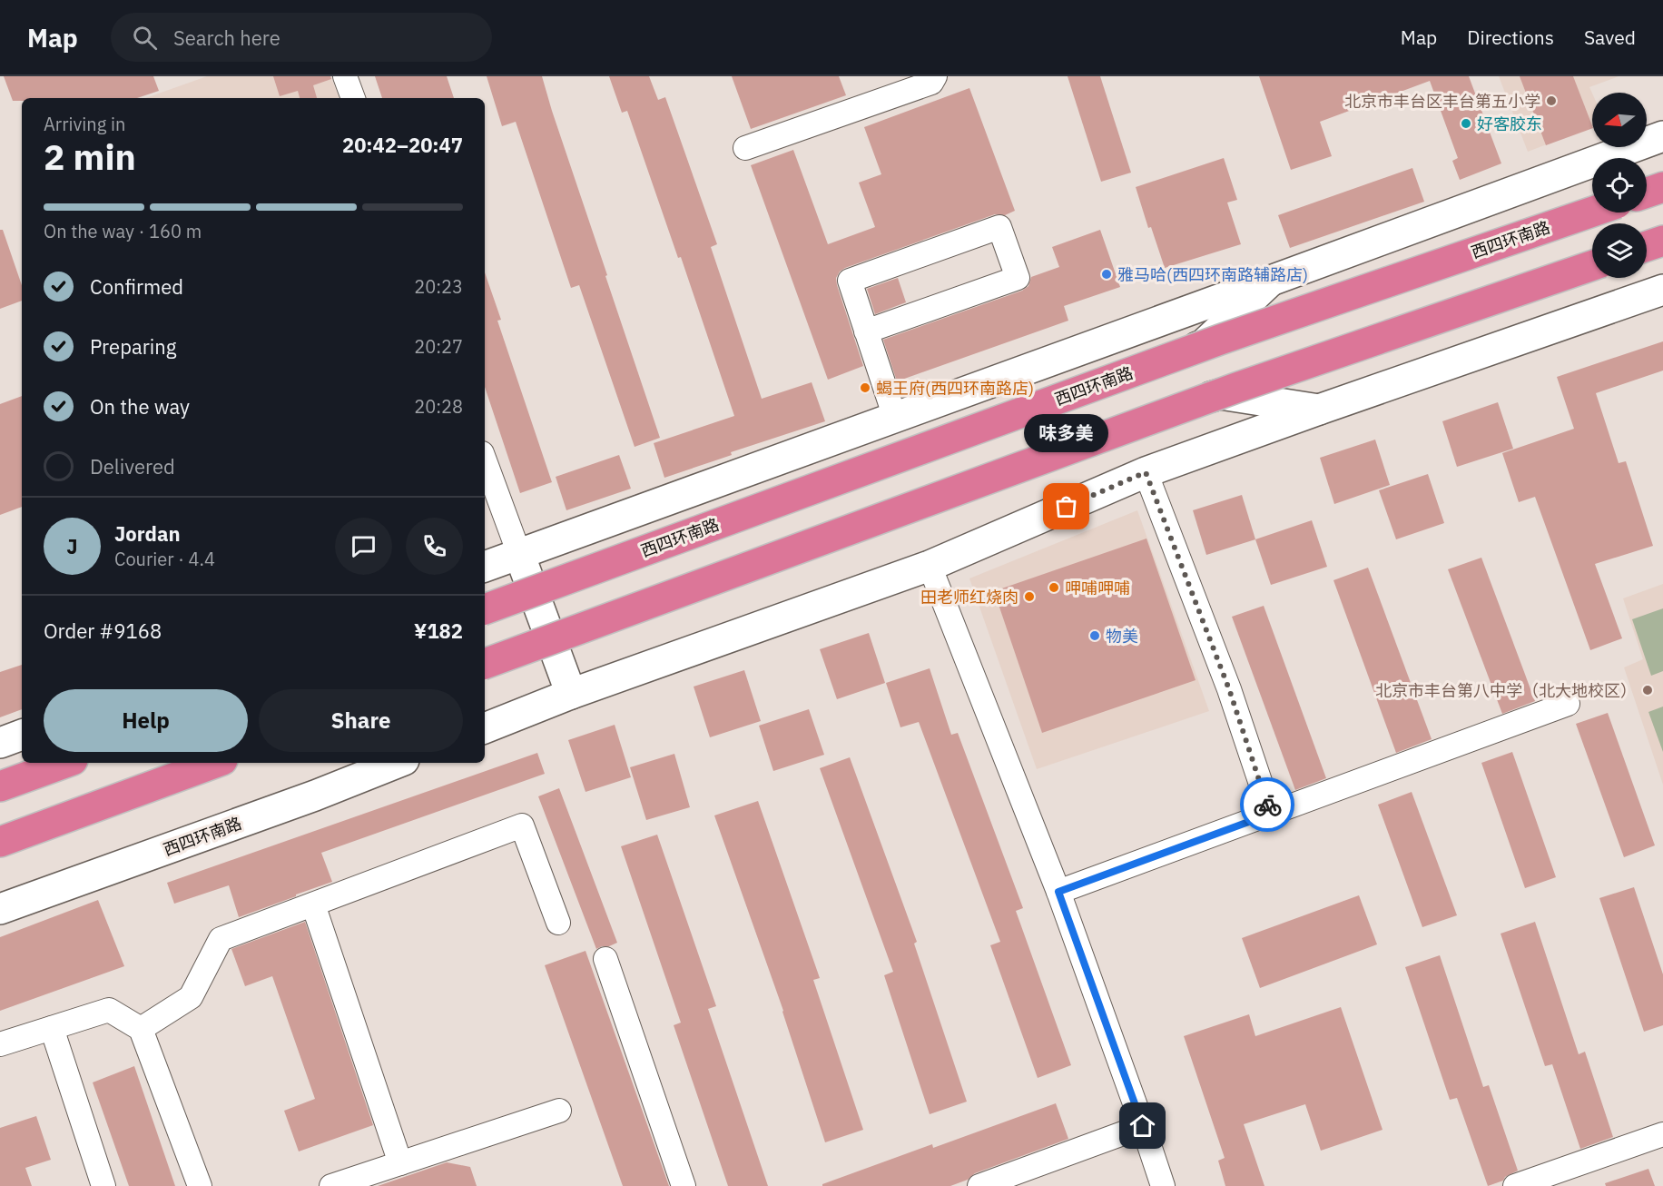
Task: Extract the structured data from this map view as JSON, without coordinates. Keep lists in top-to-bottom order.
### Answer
{
  "streets": {
    "highway": ["西四环南路"]
  },
  "places": [
    "北京市丰台区丰台第五小学",
    "好客胶东",
    "雅马哈(西四环南路辅路店)",
    "蝎王府(西四环南路店)",
    "味多美",
    "呷哺呷哺",
    "田老师红烧肉",
    "物美",
    "北京市丰台第八中学（北大地校区）"
  ],
  "north": "left",
  "page": {
    "header": "Map",
    "search": "Search here",
    "nav": ["Map", "Directions", "Saved"],
    "heading": ["2 min", "Arriving in", "20:42–20:47"],
    "panel": [
      "Jordan",
      "Courier · 4.4",
      "Order #9168",
      "¥182"
    ],
    "bar": "On the way · 160 m",
    "list": [
      ["Confirmed", "20:23"],
      ["Preparing", "20:27"],
      ["On the way", "20:28"],
      "Delivered"
    ],
    "bubble": "味多美",
    "round": "J",
    "buttons": ["Help", "Share"]
  }
}
